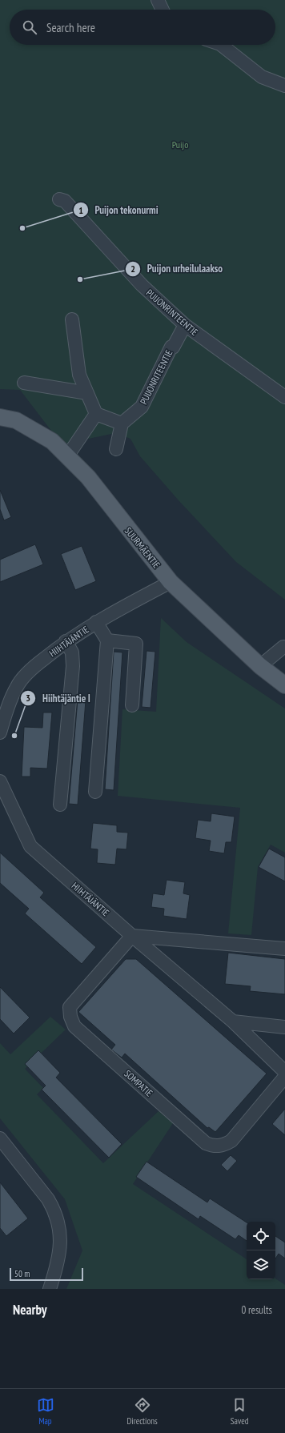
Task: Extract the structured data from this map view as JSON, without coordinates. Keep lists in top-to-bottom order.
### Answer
{
  "streets": {
    "main road": ["SUURMÄENTIE"],
    "street": [
      "PUIJONRINTEENTIE",
      "PUIJONRITEENTIE",
      "HIIHTÄJÄNTIE",
      "SOMPATIE"
    ]
  },
  "crossings": [
    ["PUIJONRINTEENTIE", "PUIJONRITEENTIE"],
    ["SUURMÄENTIE", "HIIHTÄJÄNTIE"],
    ["HIIHTÄJÄNTIE", "SOMPATIE"]
  ],
  "parks": ["Puijo"],
  "places": ["Puijon tekonurmi", "Puijon urheilulaakso", "Hiihtäjäntie I"],
  "scale_bar": "50 m",
  "page": {
    "search": "Search here",
    "scale": "50 m",
    "heading": ["Nearby", "0 results"],
    "nav": ["Map", "Directions", "Saved"]
  }
}
